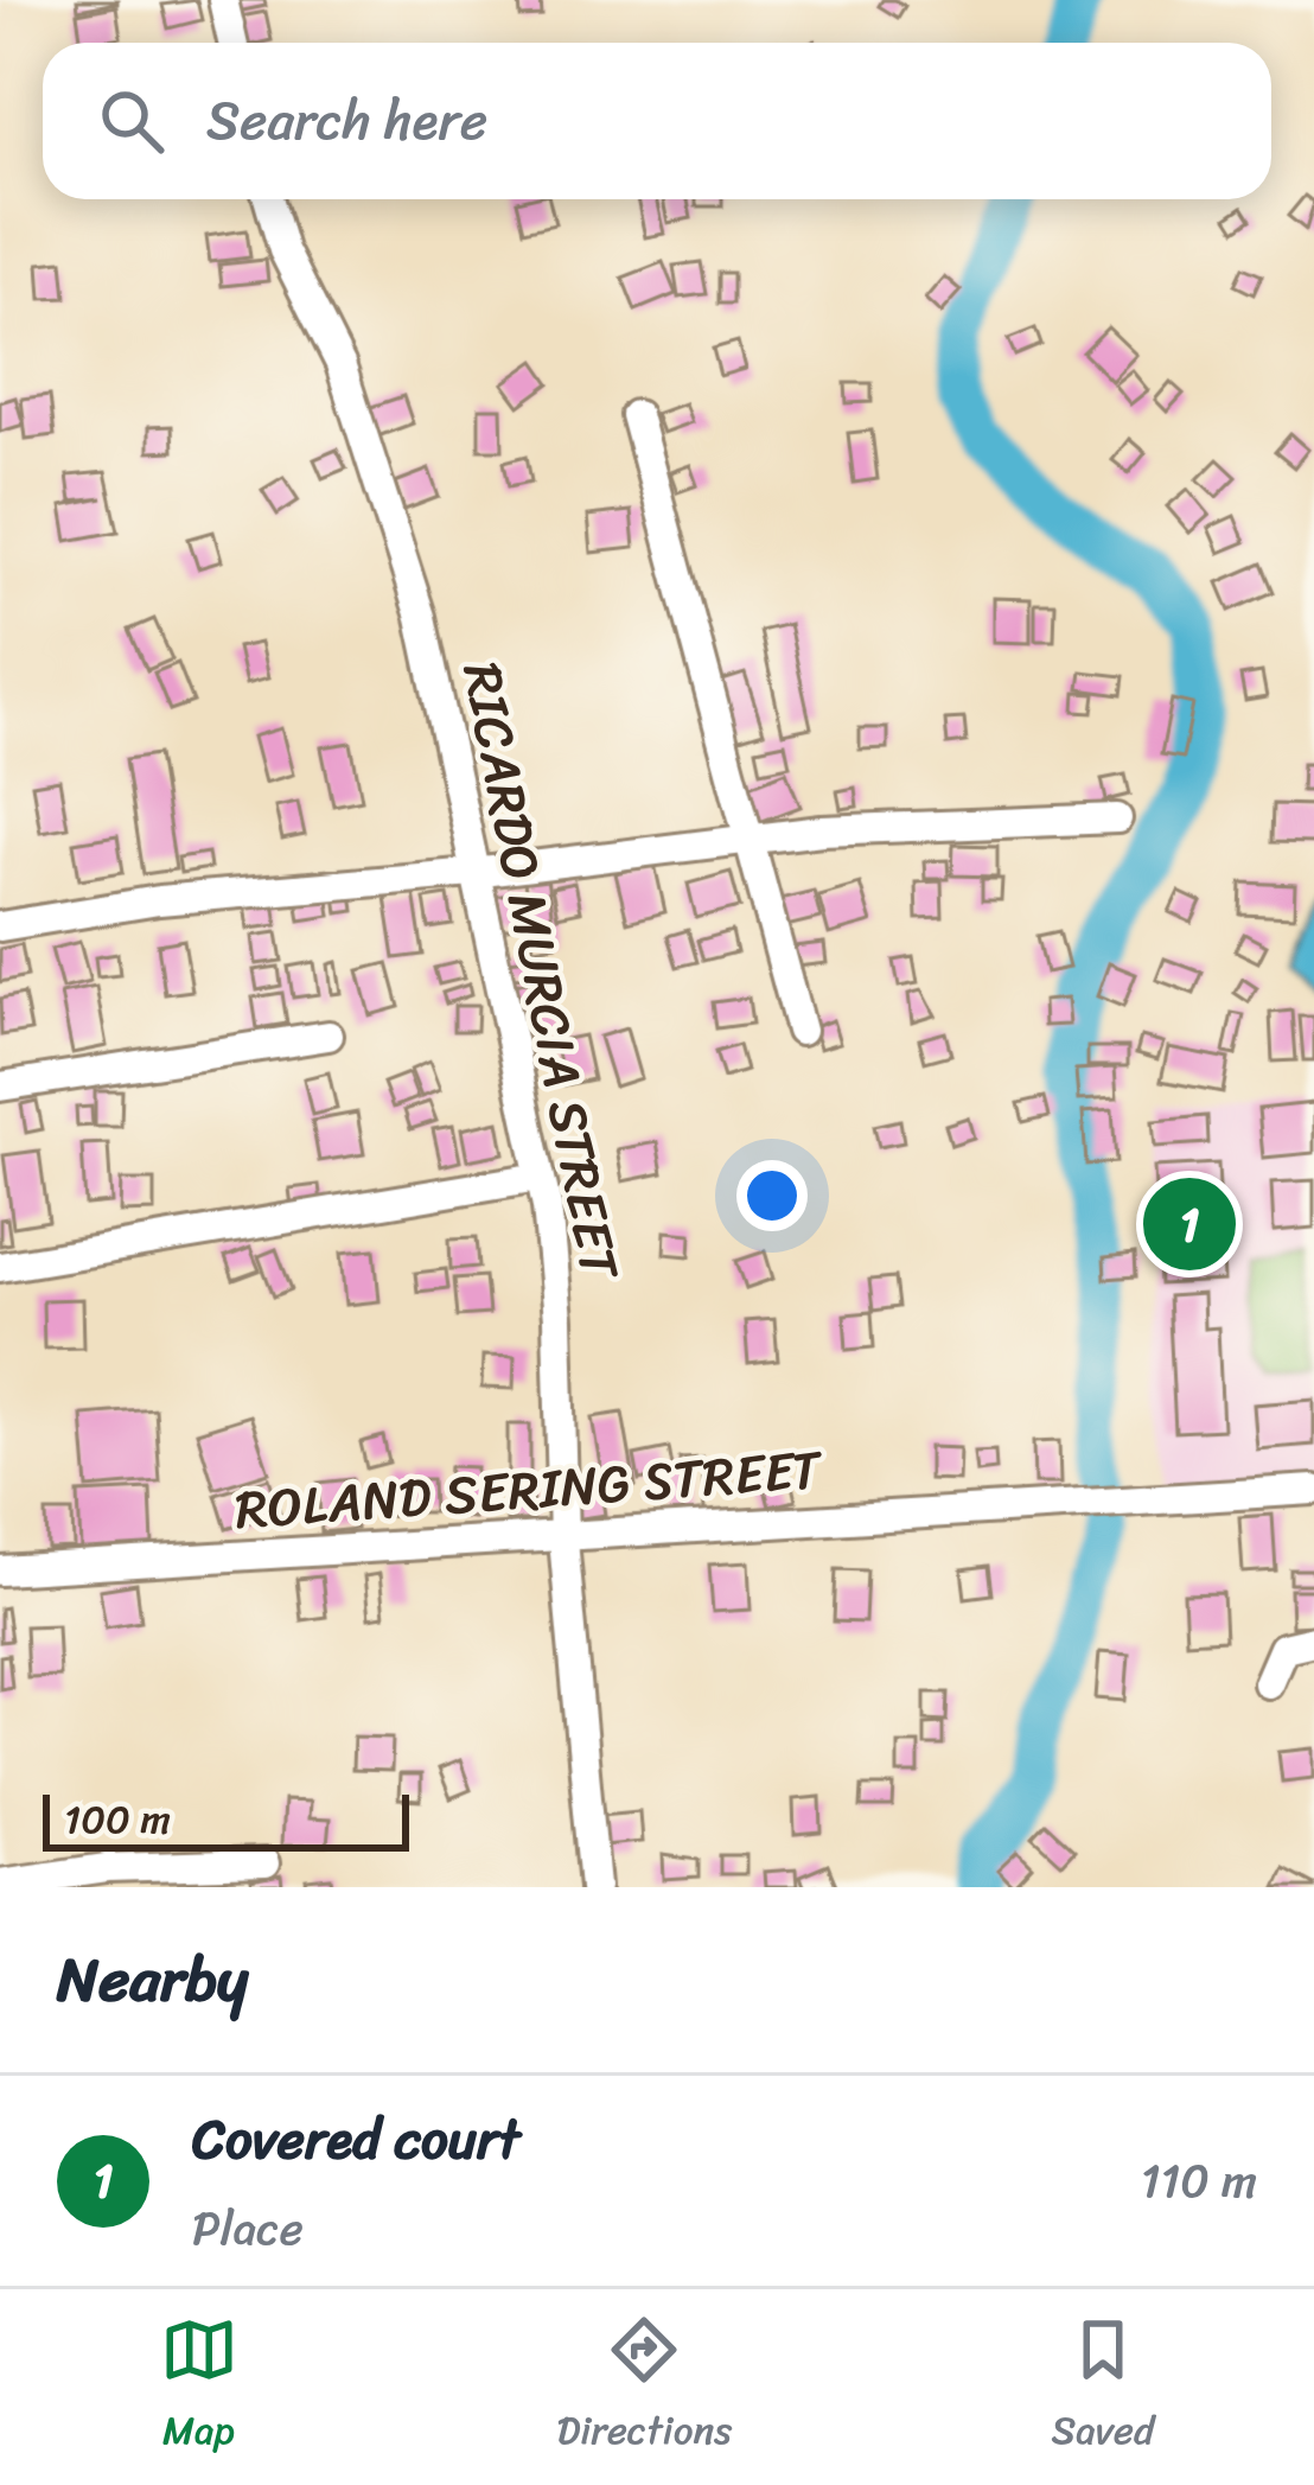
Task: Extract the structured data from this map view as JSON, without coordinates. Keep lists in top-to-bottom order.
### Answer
{
  "streets": {
    "street": ["RICARDO MURCIA STREET", "ROLAND SERING STREET"]
  },
  "crossings": [
    ["RICARDO MURCIA STREET", "ROLAND SERING STREET"]
  ],
  "scale_bar": "100 m",
  "page": {
    "search": "Search here",
    "pins": "1",
    "scale": "100 m",
    "heading": "Nearby",
    "list": [
      {
        "mark": "1",
        "name": "Covered court",
        "note": "Place",
        "value": "110 m"
      }
    ],
    "nav": ["Map", "Directions", "Saved"]
  }
}
